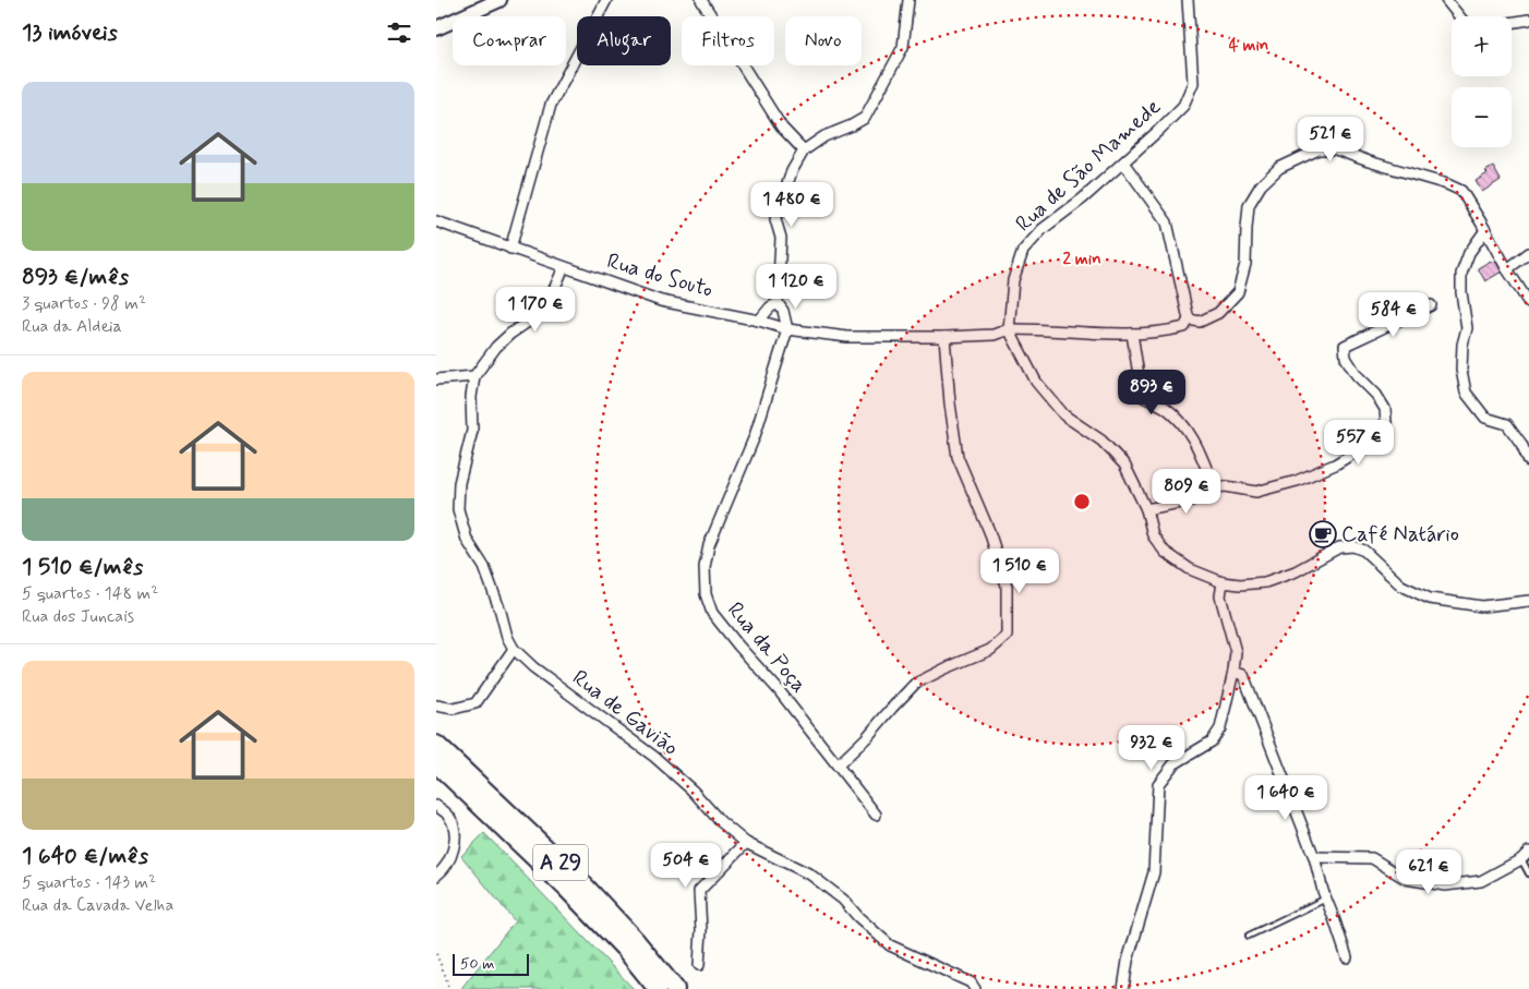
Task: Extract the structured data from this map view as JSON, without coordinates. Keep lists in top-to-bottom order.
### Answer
{
  "streets": {
    "highway": ["A 29"],
    "street": [
      "Rua de São Mamede",
      "Rua do Souto",
      "Rua da Poça",
      "Rua de Gavião"
    ]
  },
  "crossings": [
    ["Rua de São Mamede", "Rua do Souto"],
    ["Rua do Souto", "Rua da Poça"]
  ],
  "places": {
    "cafe": ["Café Natário"]
  },
  "scale_bar": "50 m",
  "page": {
    "heading": "13 imóveis",
    "map_buttons": ["+", "−"],
    "chip": [
      "Comprar",
      "Alugar",
      "Filtros",
      "Novo"
    ],
    "list": [
      {
        "name": "893 €/mês",
        "note": "3 quartos · 98 m² · Rua da Aldeia"
      },
      {
        "name": "1 510 €/mês",
        "note": "5 quartos · 148 m² · Rua dos Juncais"
      },
      {
        "name": "1 640 €/mês",
        "note": "5 quartos · 143 m² · Rua da Cavada Velha"
      }
    ],
    "price": [
      "521 €",
      "1 480 €",
      "1 120 €",
      "1 170 €",
      "584 €",
      "893 €",
      "557 €",
      "809 €",
      "1 510 €",
      "932 €",
      "1 640 €",
      "504 €",
      "621 €"
    ],
    "scale": "50 m"
  },
  "rings": ["4 min", "2 min"]
}
